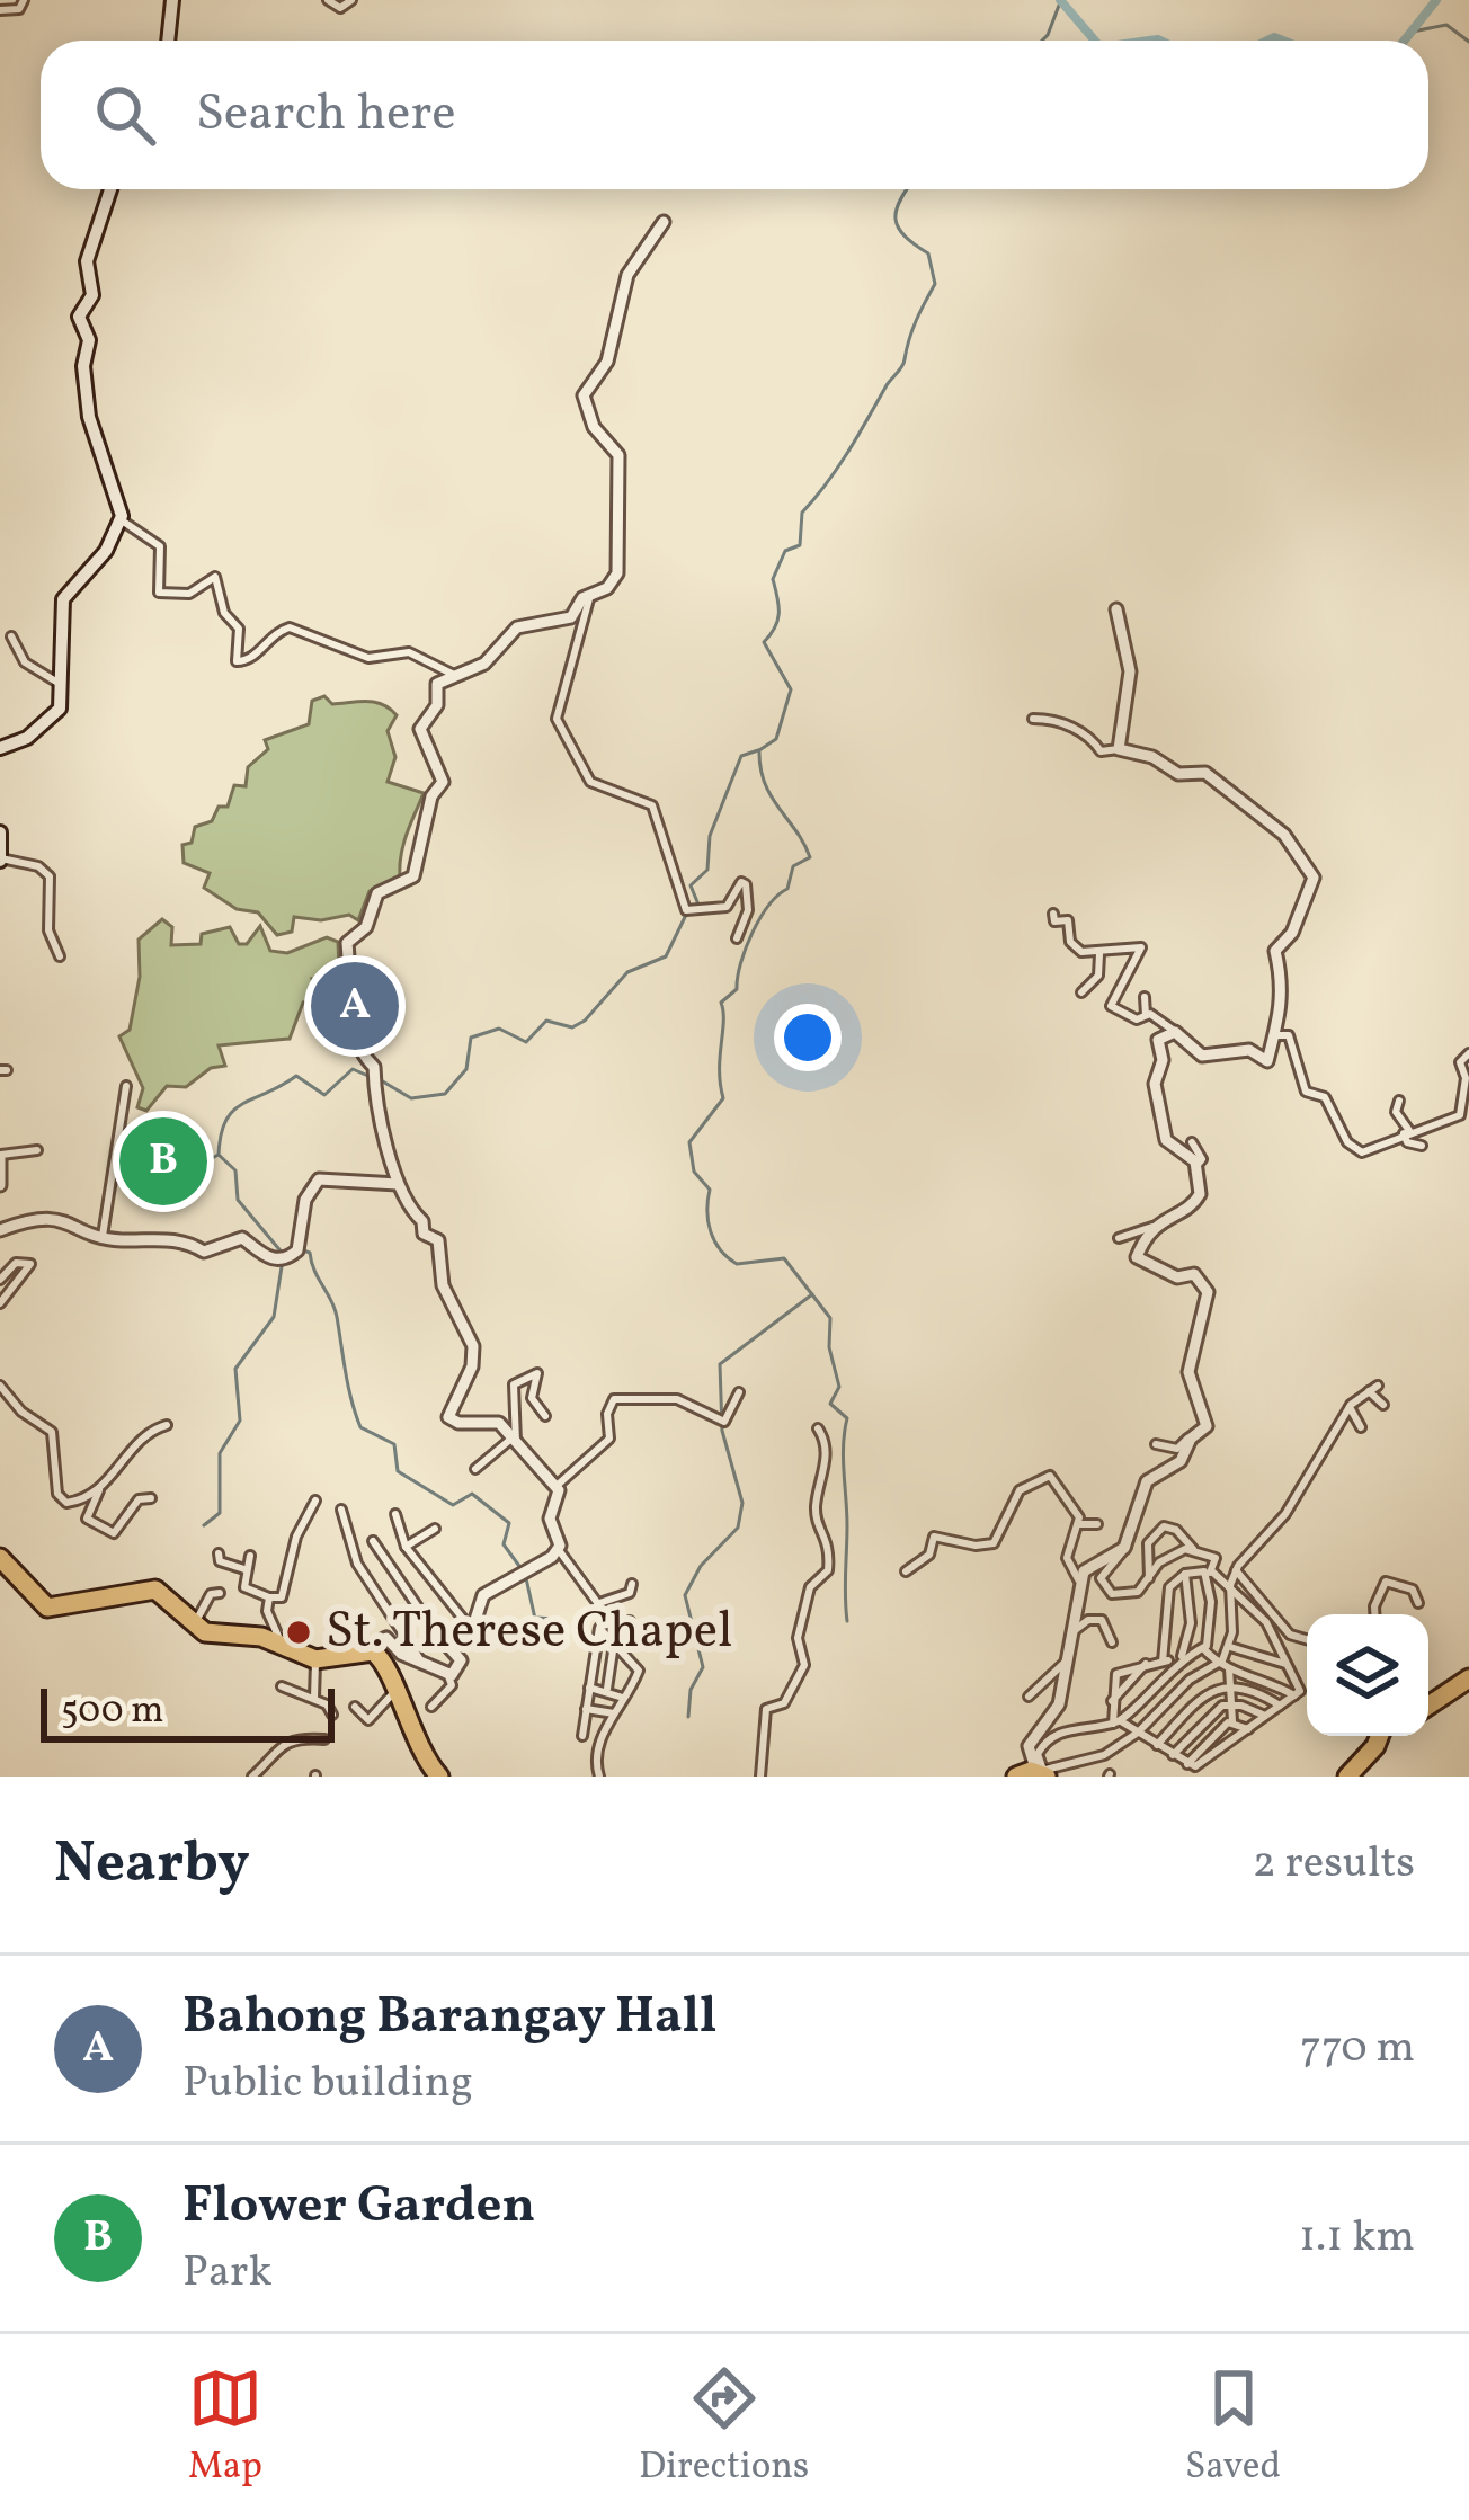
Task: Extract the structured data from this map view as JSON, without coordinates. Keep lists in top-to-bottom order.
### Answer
{
  "places": ["St. Therese Chapel"],
  "scale_bar": "500 m",
  "page": {
    "search": "Search here",
    "pins": ["A", "B"],
    "scale": "500 m",
    "heading": ["Nearby", "2 results"],
    "list": [
      {
        "mark": "A",
        "name": "Bahong Barangay Hall",
        "note": "Public building",
        "value": "770 m"
      },
      {
        "mark": "B",
        "name": "Flower Garden",
        "note": "Park",
        "value": "1.1 km"
      }
    ],
    "nav": ["Map", "Directions", "Saved"]
  }
}
